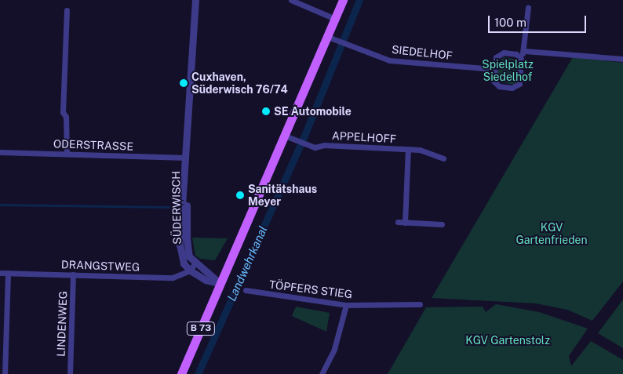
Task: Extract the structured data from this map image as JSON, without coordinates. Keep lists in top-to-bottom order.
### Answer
{
  "streets": {
    "main road": ["B 73"],
    "street": [
      "SIEDELHOF",
      "APPELHOFF",
      "ODERSTRASSE",
      "SÜDERWISCH",
      "DRANGSTWEG",
      "TÖPFERS STIEG",
      "LINDENWEG"
    ]
  },
  "crossings": [
    ["SIEDELHOF", "B 73"],
    ["APPELHOFF", "B 73"],
    ["ODERSTRASSE", "SÜDERWISCH"],
    ["SÜDERWISCH", "DRANGSTWEG"],
    ["SÜDERWISCH", "B 73"],
    ["DRANGSTWEG", "LINDENWEG"]
  ],
  "water": ["Landwehrkanal"],
  "parks": ["Spielplatz Siedelhof", "KGV Gartenfrieden", "KGV Gartenstolz"],
  "places": ["Cuxhaven, Süderwisch 76/74", "SE Automobile", "Sanitätshaus Meyer"],
  "scale_bar": "100 m"
}
